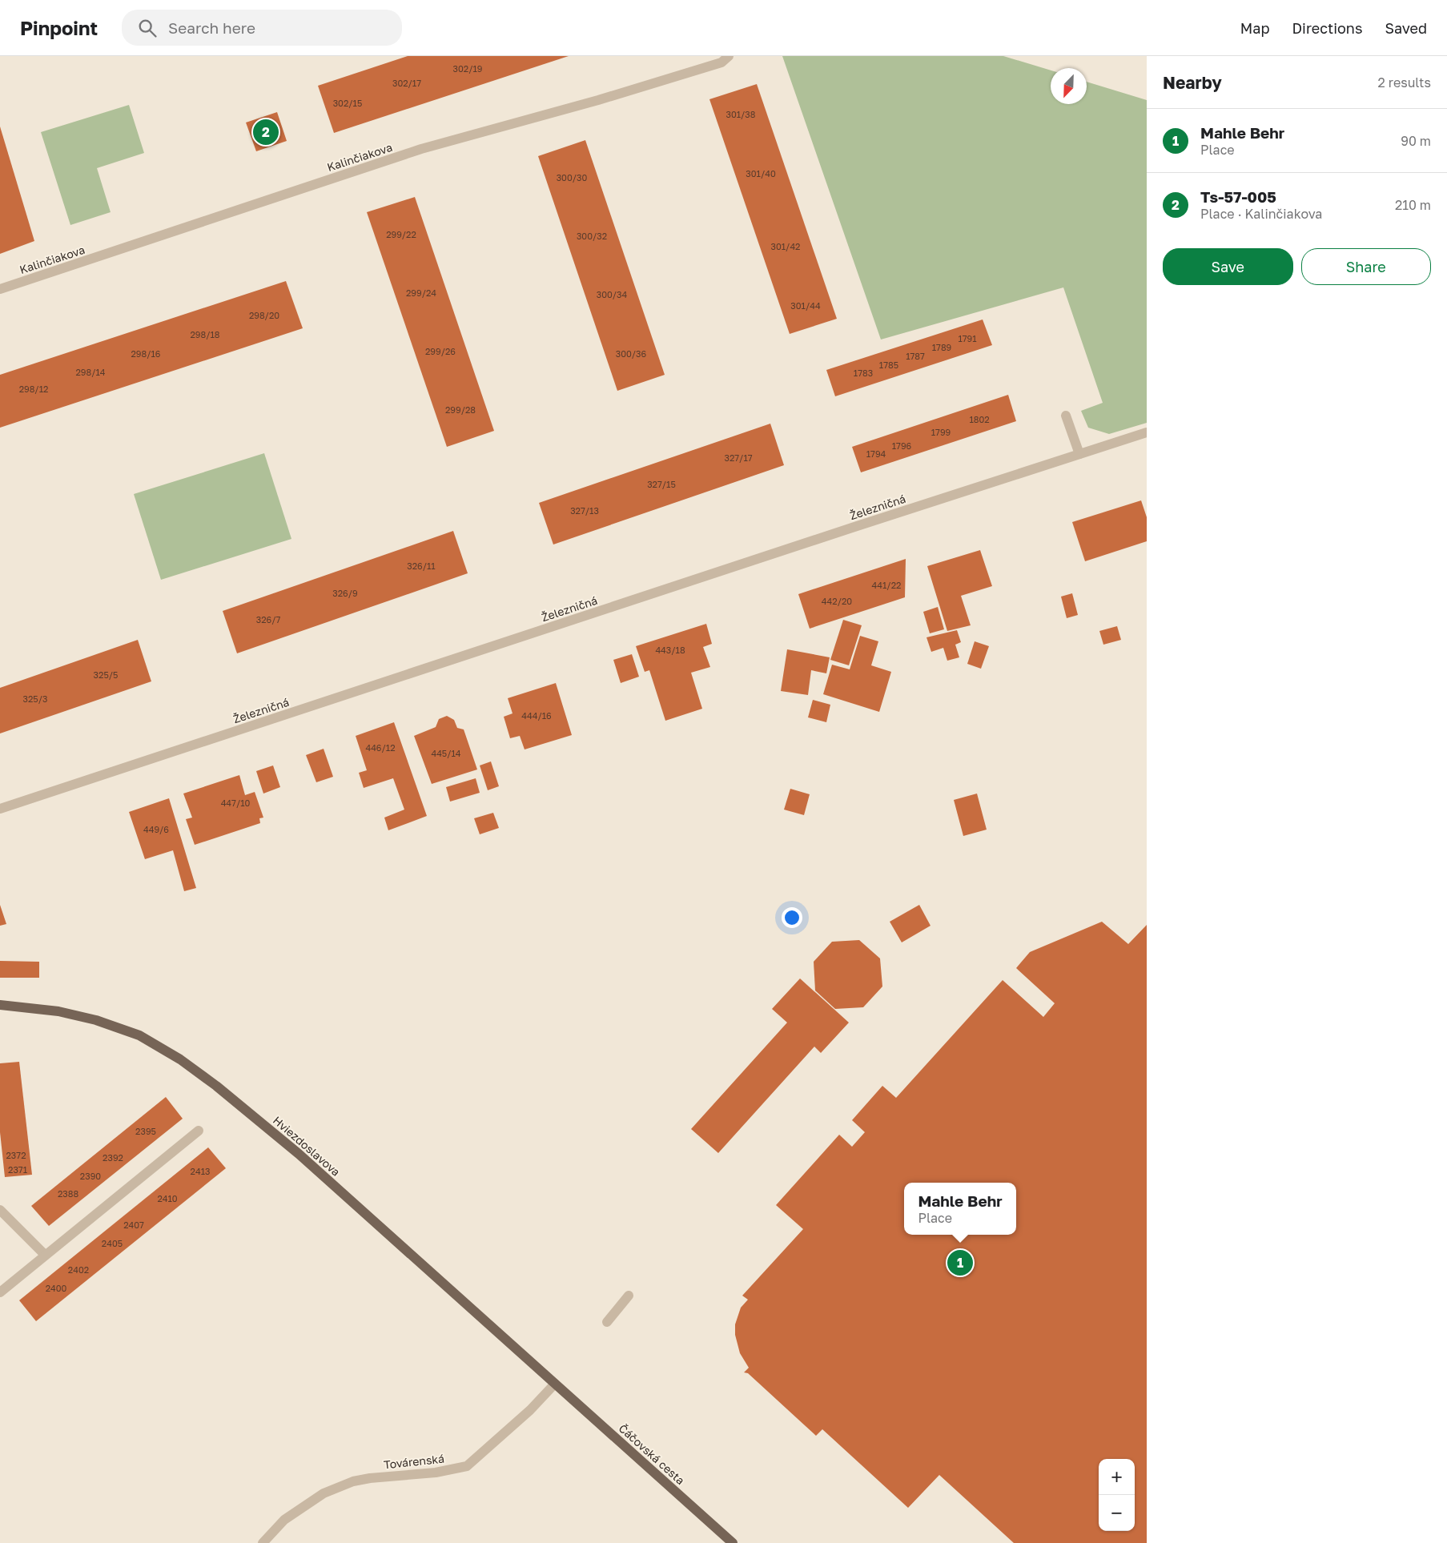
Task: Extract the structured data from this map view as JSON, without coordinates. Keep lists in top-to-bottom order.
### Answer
{
  "streets": {
    "main road": ["Hviezdoslavova", "Čáčovská cesta"],
    "street": ["Kalinčiakova", "Železničná", "Továrenská"]
  },
  "crossings": [
    ["Hviezdoslavova", "Čáčovská cesta"],
    ["Hviezdoslavova", "Továrenská"],
    ["Čáčovská cesta", "Továrenská"]
  ],
  "house_numbers": [
    "302/19",
    "302/17",
    "302/15",
    "301/38",
    "301/40",
    "300/30",
    "299/22",
    "300/32",
    "301/42",
    "299/24",
    "300/34",
    "301/44",
    "298/20",
    "298/18",
    "1791",
    "1789",
    "299/26",
    "298/16",
    "300/36",
    "1787",
    "1785",
    "298/14",
    "1783",
    "298/12",
    "299/28",
    "1802",
    "1799",
    "1796",
    "1794",
    "327/17",
    "327/15",
    "327/13",
    "326/11",
    "441/22",
    "326/9",
    "442/20",
    "326/7",
    "443/18",
    "325/5",
    "325/3",
    "444/16",
    "446/12",
    "445/14",
    "447/10",
    "449/6",
    "2395",
    "2372",
    "2392",
    "2371",
    "2413",
    "2390",
    "2388",
    "2410",
    "2407",
    "2405",
    "2402",
    "2400"
  ],
  "north": "bottom left",
  "page": {
    "header": "Pinpoint",
    "search": "Search here",
    "nav": ["Map", "Directions", "Saved"],
    "heading": ["Nearby", "2 results"],
    "list": [
      {
        "mark": "1",
        "name": "Mahle Behr",
        "note": "Place",
        "value": "90 m"
      },
      {
        "mark": "2",
        "name": "Ts-57-005",
        "note": "Place · Kalinčiakova",
        "value": "210 m"
      }
    ],
    "pins": ["2", "1"],
    "buttons": ["Save", "Share"],
    "popup": ["Mahle Behr", "Place"],
    "map_buttons": ["+", "−"]
  }
}
